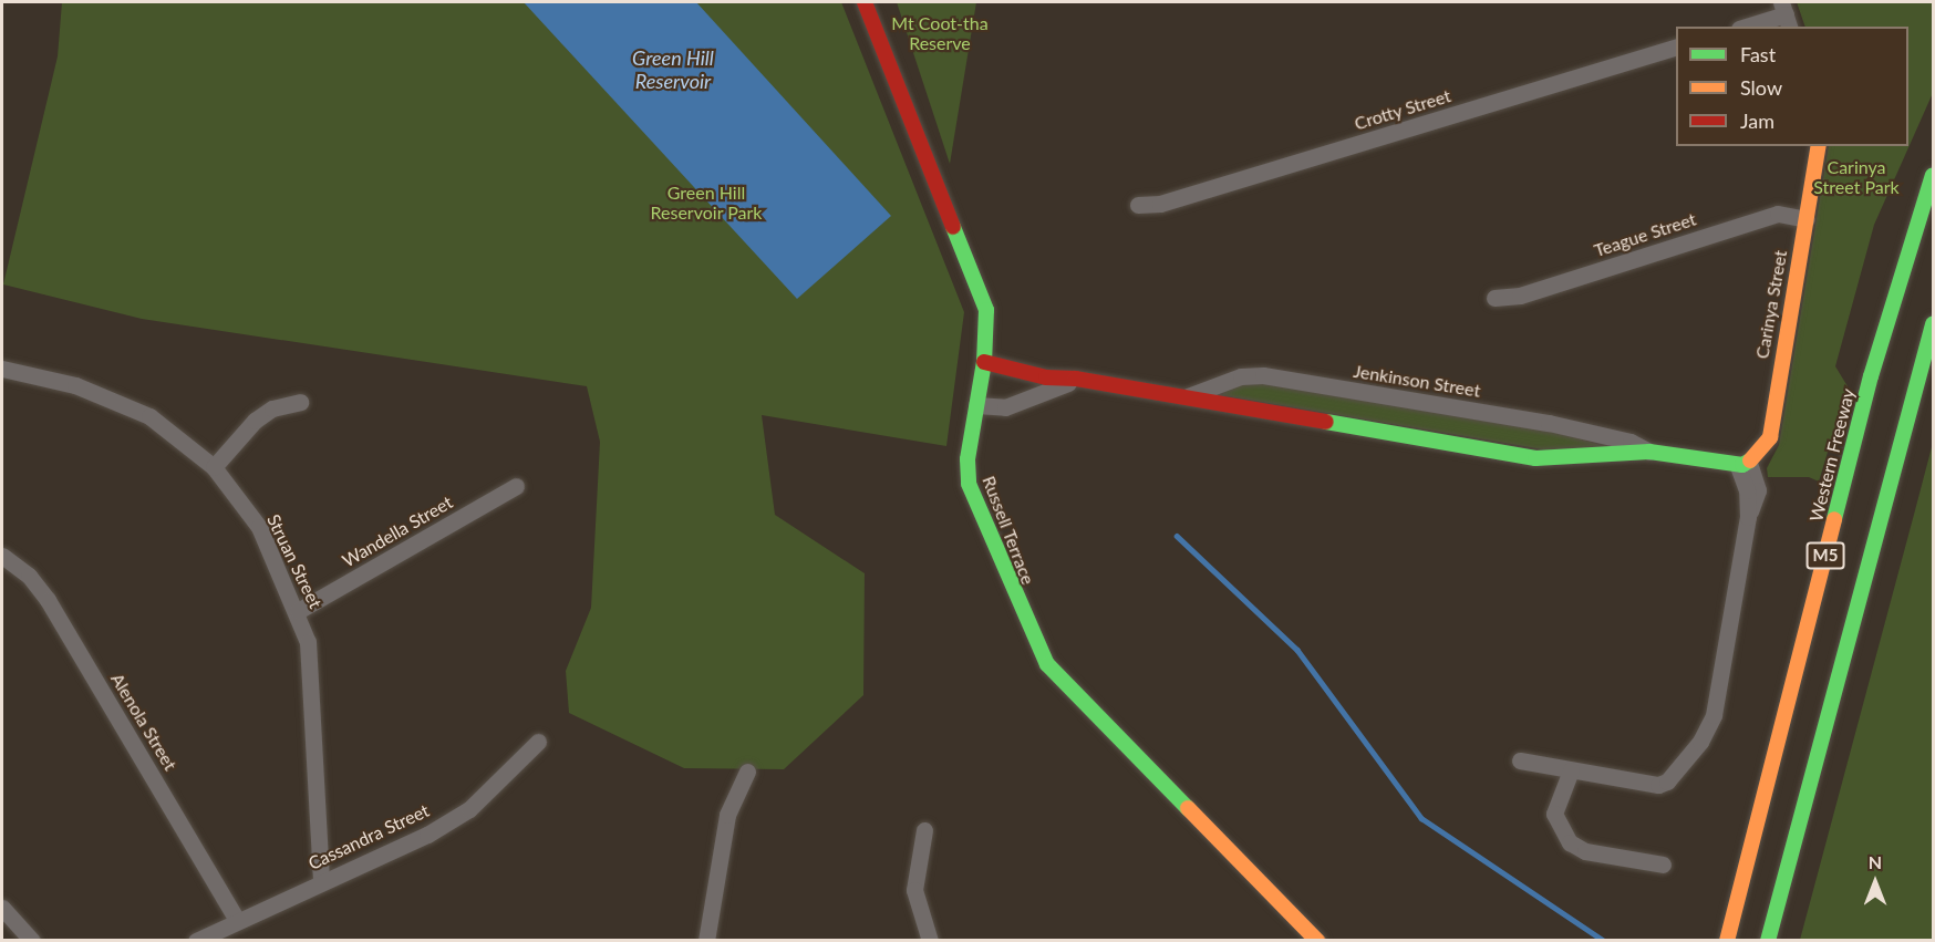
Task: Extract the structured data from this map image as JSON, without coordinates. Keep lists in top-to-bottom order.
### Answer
{
  "streets": {
    "main road": [
      "Carinya Street",
      "Jenkinson Street",
      "Western Freeway",
      "Russell Terrace",
      "M5"
    ],
    "street": [
      "Crotty Street",
      "Teague Street",
      "Wandella Street",
      "Struan Street",
      "Alenola Street",
      "Cassandra Street"
    ]
  },
  "crossings": [
    ["Teague Street", "Carinya Street"],
    ["Carinya Street", "Jenkinson Street"],
    ["Jenkinson Street", "Russell Terrace"],
    ["Wandella Street", "Struan Street"],
    ["Struan Street", "Cassandra Street"],
    ["Alenola Street", "Cassandra Street"]
  ],
  "water": ["Green Hill Reservoir"],
  "parks": ["Mt Coot-tha Reserve", "Carinya Street Park", "Green Hill Reservoir Park"],
  "legend": ["Fast", "Slow", "Jam"],
  "north": "top"
}
